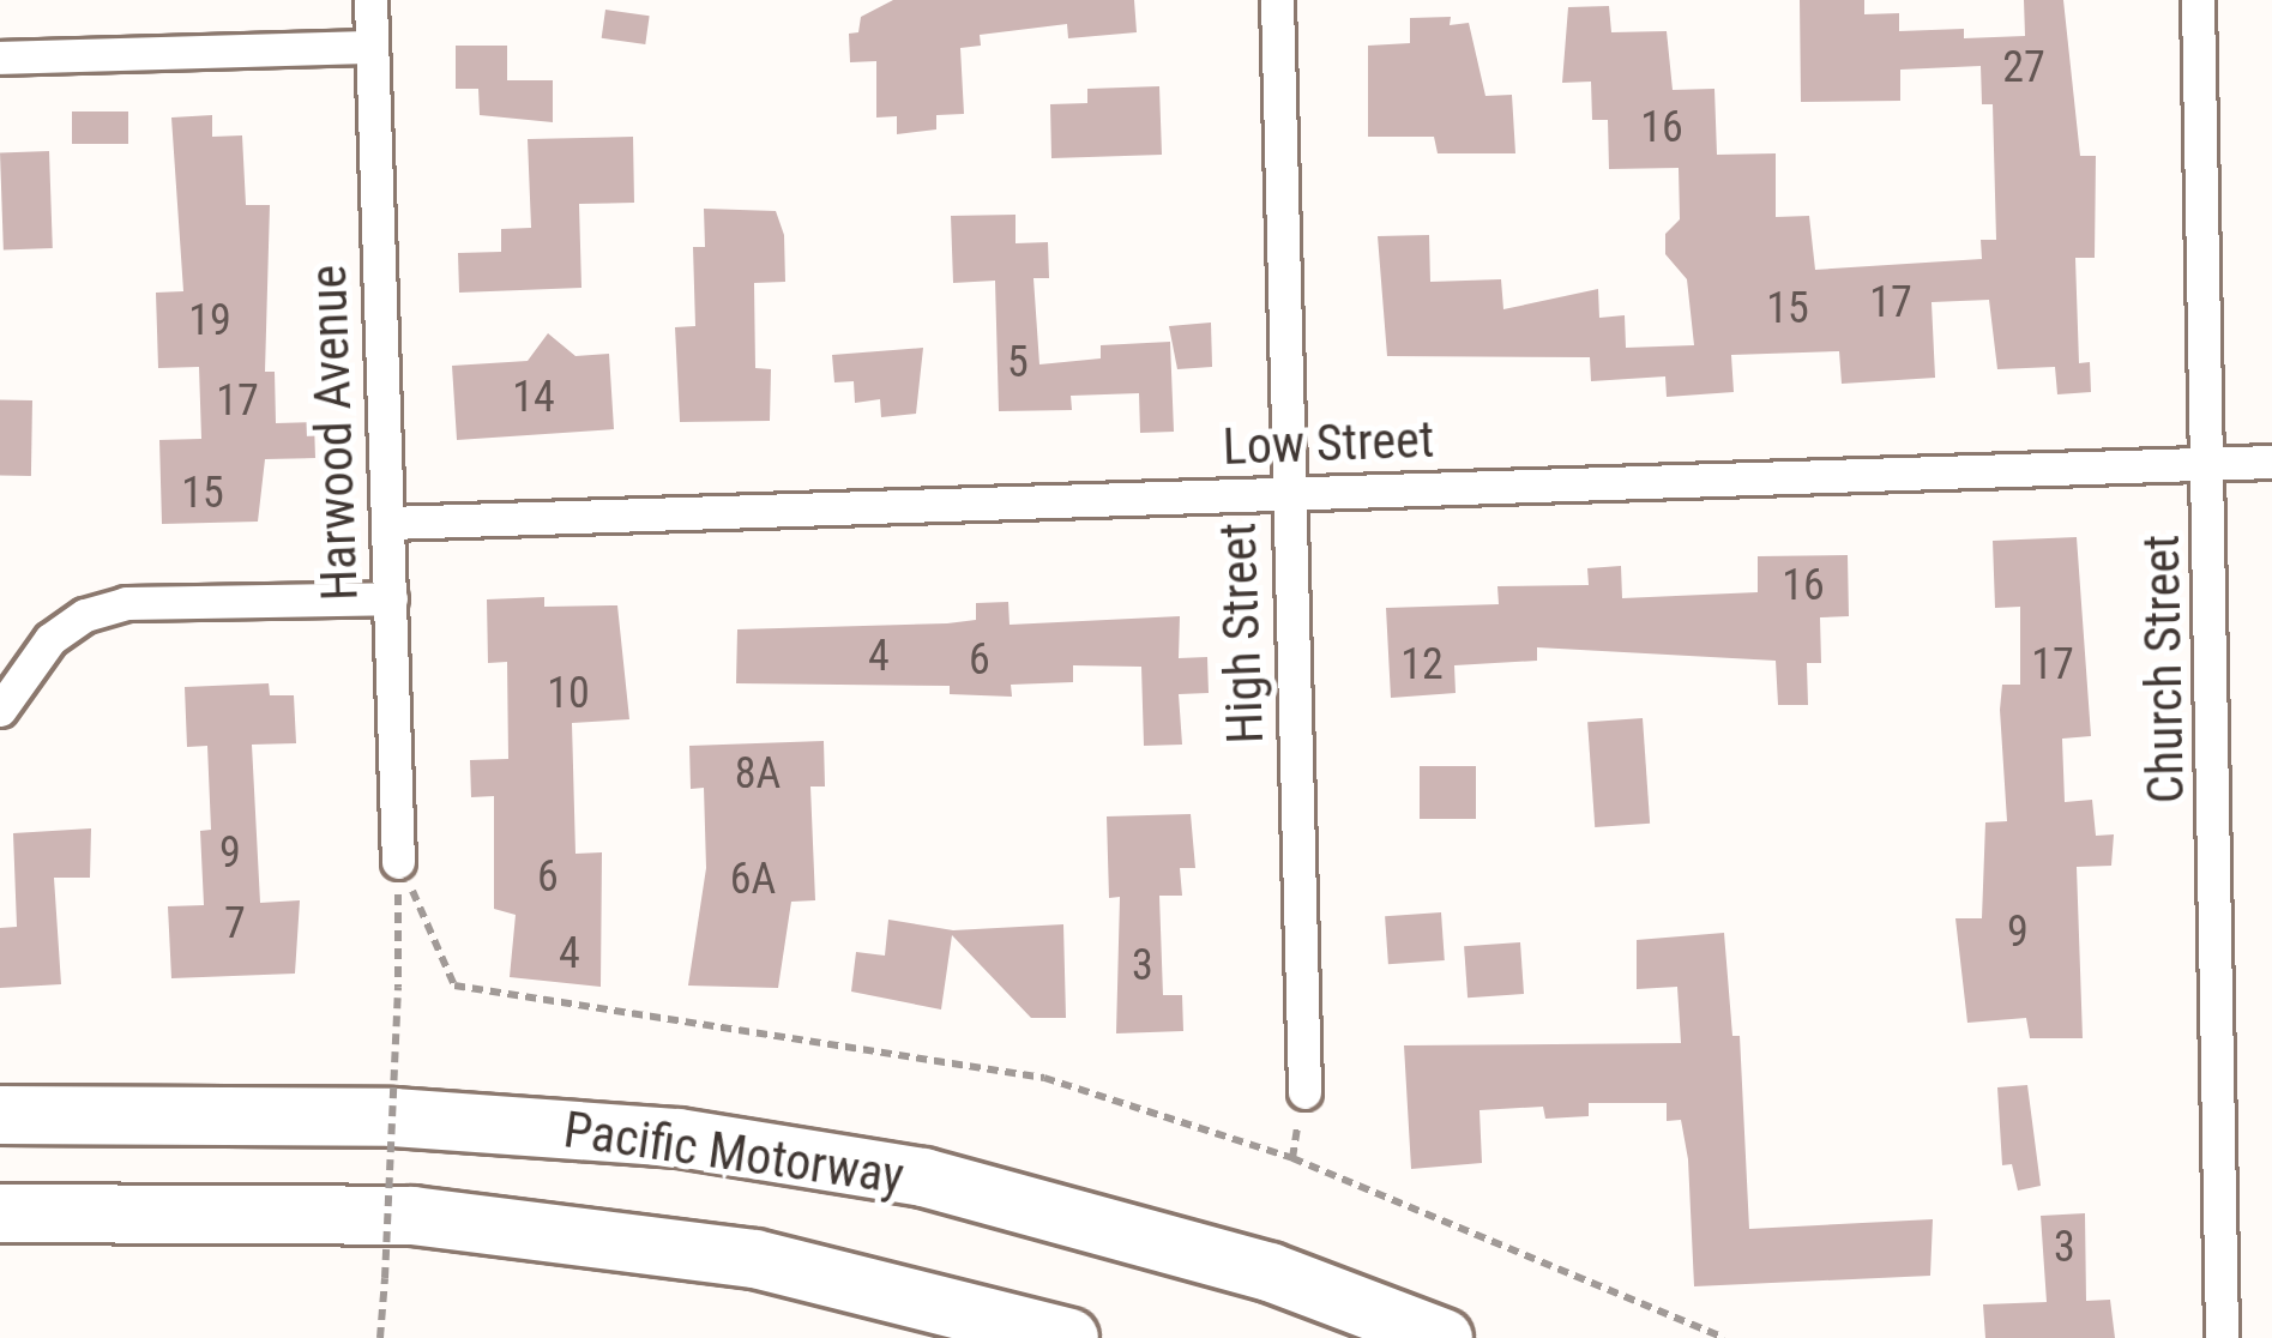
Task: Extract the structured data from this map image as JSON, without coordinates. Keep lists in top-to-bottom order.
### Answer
{
  "streets": {
    "highway": ["Pacific Motorway"],
    "street": [
      "Harwood Avenue",
      "Low Street",
      "High Street",
      "Church Street"
    ]
  },
  "crossings": [
    ["Harwood Avenue", "Low Street"],
    ["Low Street", "High Street"],
    ["Low Street", "Church Street"]
  ],
  "house_numbers": [
    "27",
    "16",
    "17",
    "15",
    "19",
    "5",
    "14",
    "17",
    "15",
    "16",
    "4",
    "6",
    "12",
    "17",
    "10",
    "8A",
    "9",
    "6",
    "6A",
    "7",
    "9",
    "4",
    "3",
    "3"
  ]
}
